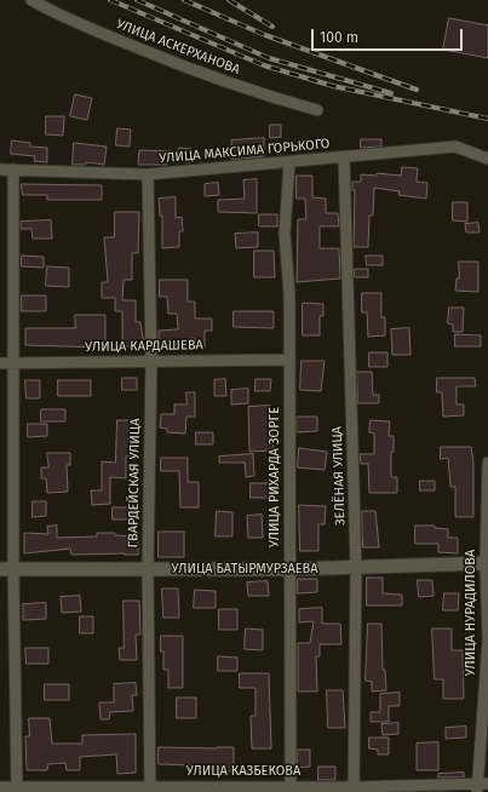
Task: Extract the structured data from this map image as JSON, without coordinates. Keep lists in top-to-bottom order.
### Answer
{
  "streets": {
    "street": [
      "УЛИЦА АСКЕРХАНОВА",
      "УЛИЦА МАКСИМА ГОРЬКОГО",
      "УЛИЦА КАРДАШЕВА",
      "ЗЕЛЁНАЯ УЛИЦА",
      "УЛИЦА РИХАРДА ЗОРГЕ",
      "ГВАРДЕЙСКАЯ УЛИЦА",
      "УЛИЦА БАТЫРМУРЗАЕВА",
      "УЛИЦА НУРАДИЛОВА",
      "УЛИЦА КАЗБЕКОВА"
    ]
  },
  "crossings": [
    ["УЛИЦА МАКСИМА ГОРЬКОГО", "ЗЕЛЁНАЯ УЛИЦА"],
    ["УЛИЦА МАКСИМА ГОРЬКОГО", "УЛИЦА РИХАРДА ЗОРГЕ"],
    ["УЛИЦА МАКСИМА ГОРЬКОГО", "ГВАРДЕЙСКАЯ УЛИЦА"],
    ["УЛИЦА КАРДАШЕВА", "УЛИЦА РИХАРДА ЗОРГЕ"],
    ["УЛИЦА КАРДАШЕВА", "ГВАРДЕЙСКАЯ УЛИЦА"],
    ["ЗЕЛЁНАЯ УЛИЦА", "УЛИЦА БАТЫРМУРЗАЕВА"],
    ["ЗЕЛЁНАЯ УЛИЦА", "УЛИЦА КАЗБЕКОВА"],
    ["УЛИЦА РИХАРДА ЗОРГЕ", "УЛИЦА БАТЫРМУРЗАЕВА"],
    ["УЛИЦА РИХАРДА ЗОРГЕ", "УЛИЦА КАЗБЕКОВА"],
    ["ГВАРДЕЙСКАЯ УЛИЦА", "УЛИЦА БАТЫРМУРЗАЕВА"],
    ["ГВАРДЕЙСКАЯ УЛИЦА", "УЛИЦА КАЗБЕКОВА"],
    ["УЛИЦА БАТЫРМУРЗАЕВА", "УЛИЦА НУРАДИЛОВА"],
    ["УЛИЦА НУРАДИЛОВА", "УЛИЦА КАЗБЕКОВА"]
  ],
  "scale_bar": "100 m"
}
